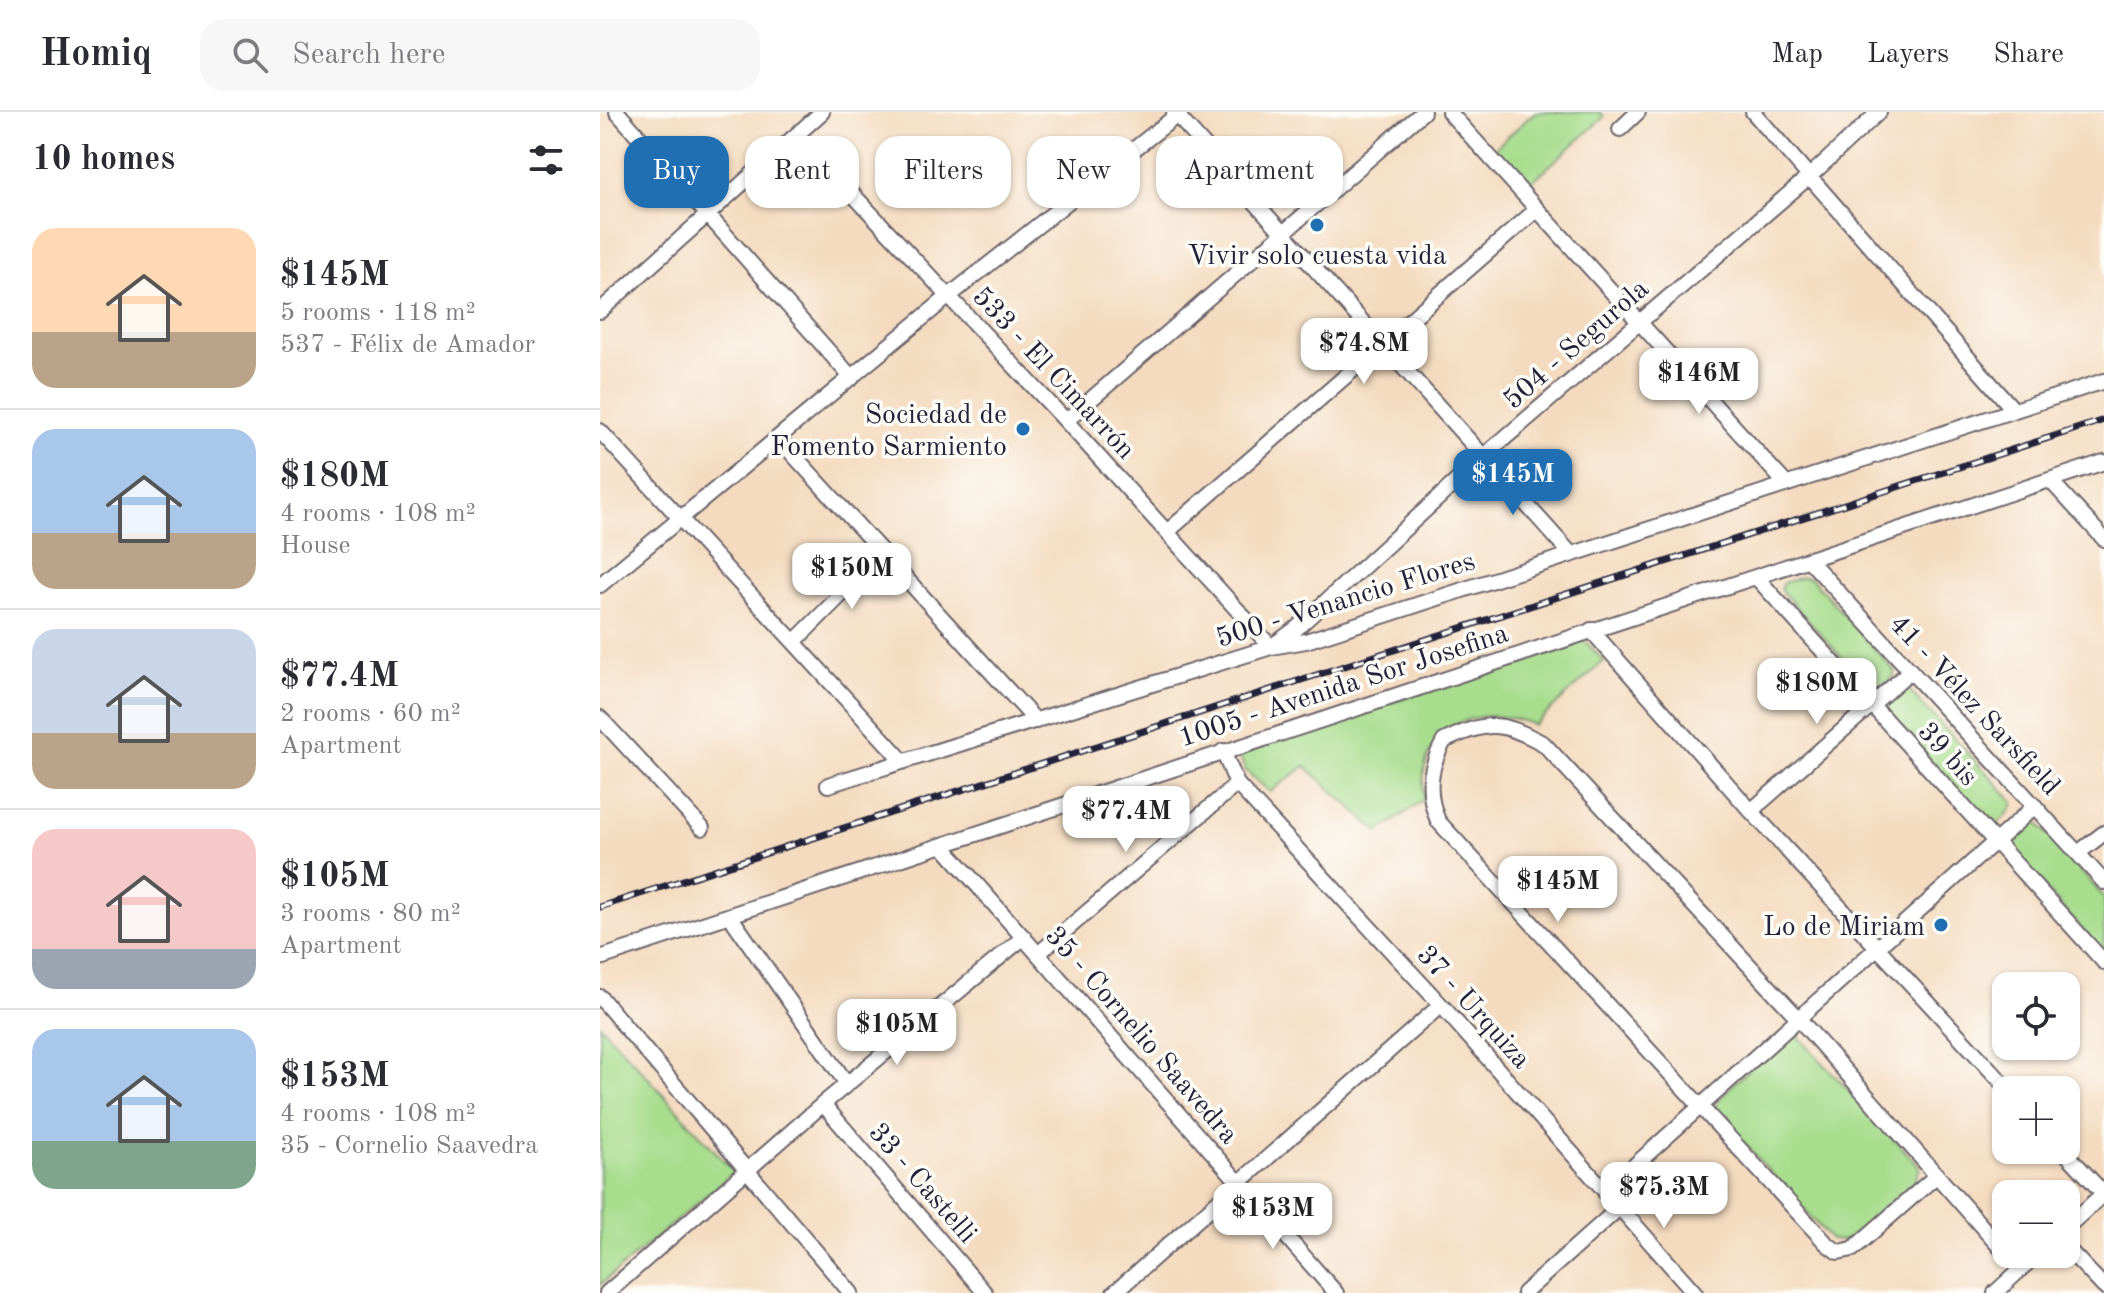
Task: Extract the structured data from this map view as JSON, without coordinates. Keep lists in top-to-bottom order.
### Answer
{
  "streets": {
    "street": [
      "504 - Segurola",
      "533 - El Cimarrón",
      "500 - Venancio Flores",
      "1005 - Avenida Sor Josefina",
      "41 - Vélez Sarsfield",
      "39 bis",
      "37 - Urquiza",
      "35 - Cornelio Saavedra",
      "33 - Castelli"
    ]
  },
  "crossings": [
    ["504 - Segurola", "533 - El Cimarrón"],
    ["504 - Segurola", "500 - Venancio Flores"],
    ["533 - El Cimarrón", "500 - Venancio Flores"],
    ["1005 - Avenida Sor Josefina", "41 - Vélez Sarsfield"],
    ["1005 - Avenida Sor Josefina", "39 bis"],
    ["1005 - Avenida Sor Josefina", "37 - Urquiza"],
    ["1005 - Avenida Sor Josefina", "35 - Cornelio Saavedra"]
  ],
  "places": ["Vivir solo cuesta vida", "Sociedad de Fomento Sarmiento", "Lo de Miriam"],
  "page": {
    "header": "Homiq",
    "search": "Search here",
    "nav": ["Map", "Layers", "Share"],
    "heading": "10 homes",
    "chip": [
      "Buy",
      "Rent",
      "Filters",
      "New",
      "Apartment"
    ],
    "list": [
      {
        "name": "$145M",
        "note": "5 rooms · 118 m² · 537 - Félix de Amador"
      },
      {
        "name": "$180M",
        "note": "4 rooms · 108 m² · House"
      },
      {
        "name": "$77.4M",
        "note": "2 rooms · 60 m² · Apartment"
      },
      {
        "name": "$105M",
        "note": "3 rooms · 80 m² · Apartment"
      },
      {
        "name": "$153M",
        "note": "4 rooms · 108 m² · 35 - Cornelio Saavedra"
      }
    ],
    "price": [
      "$74.8M",
      "$146M",
      "$145M",
      "$150M",
      "$180M",
      "$77.4M",
      "$145M",
      "$105M",
      "$75.3M",
      "$153M"
    ],
    "map_buttons": ["+", "−"]
  }
}
